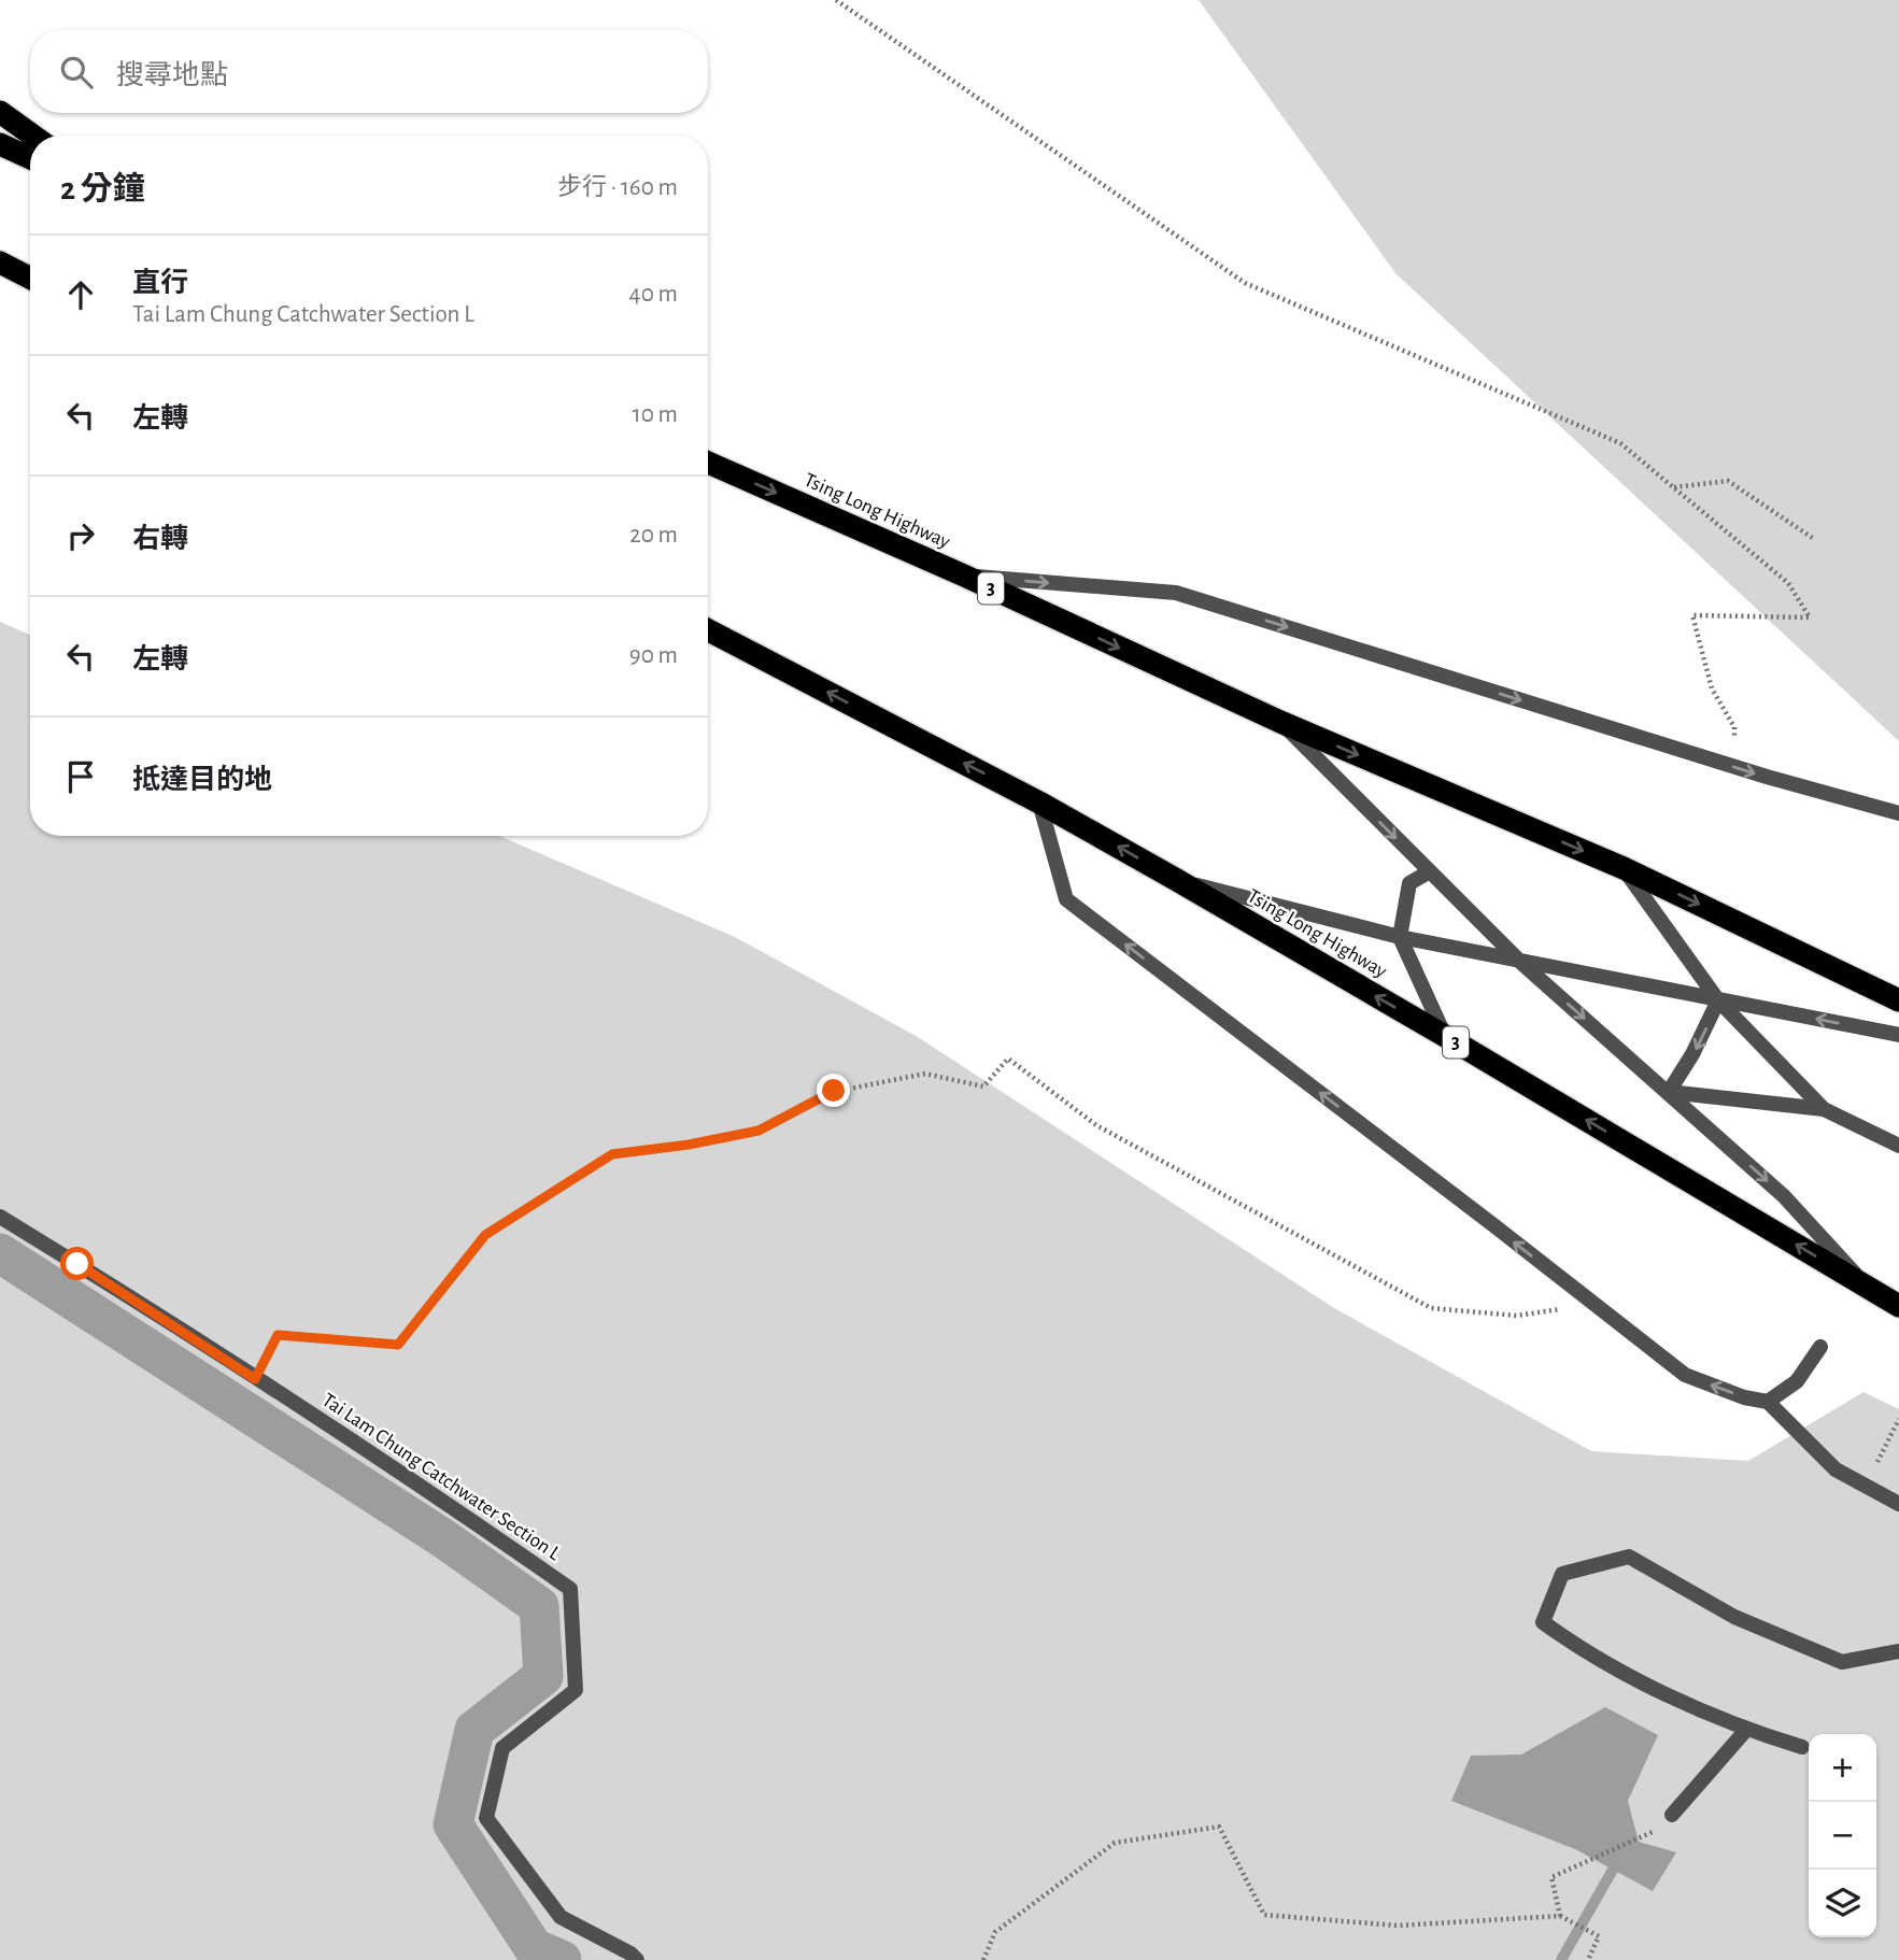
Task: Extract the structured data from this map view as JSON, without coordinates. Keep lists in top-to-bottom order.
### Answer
{
  "streets": {
    "highway": ["Tsing Long Highway", "3"],
    "lane": ["Tai Lam Chung Catchwater Section L"]
  },
  "page": {
    "search": "搜尋地點",
    "heading": ["2 分鐘", "步行 · 160 m"],
    "list": [
      ["直行", "Tai Lam Chung Catchwater Section L", "40 m"],
      ["左轉", "10 m"],
      ["右轉", "20 m"],
      ["左轉", "90 m"],
      "抵達目的地"
    ],
    "map_buttons": ["+", "−"]
  }
}
